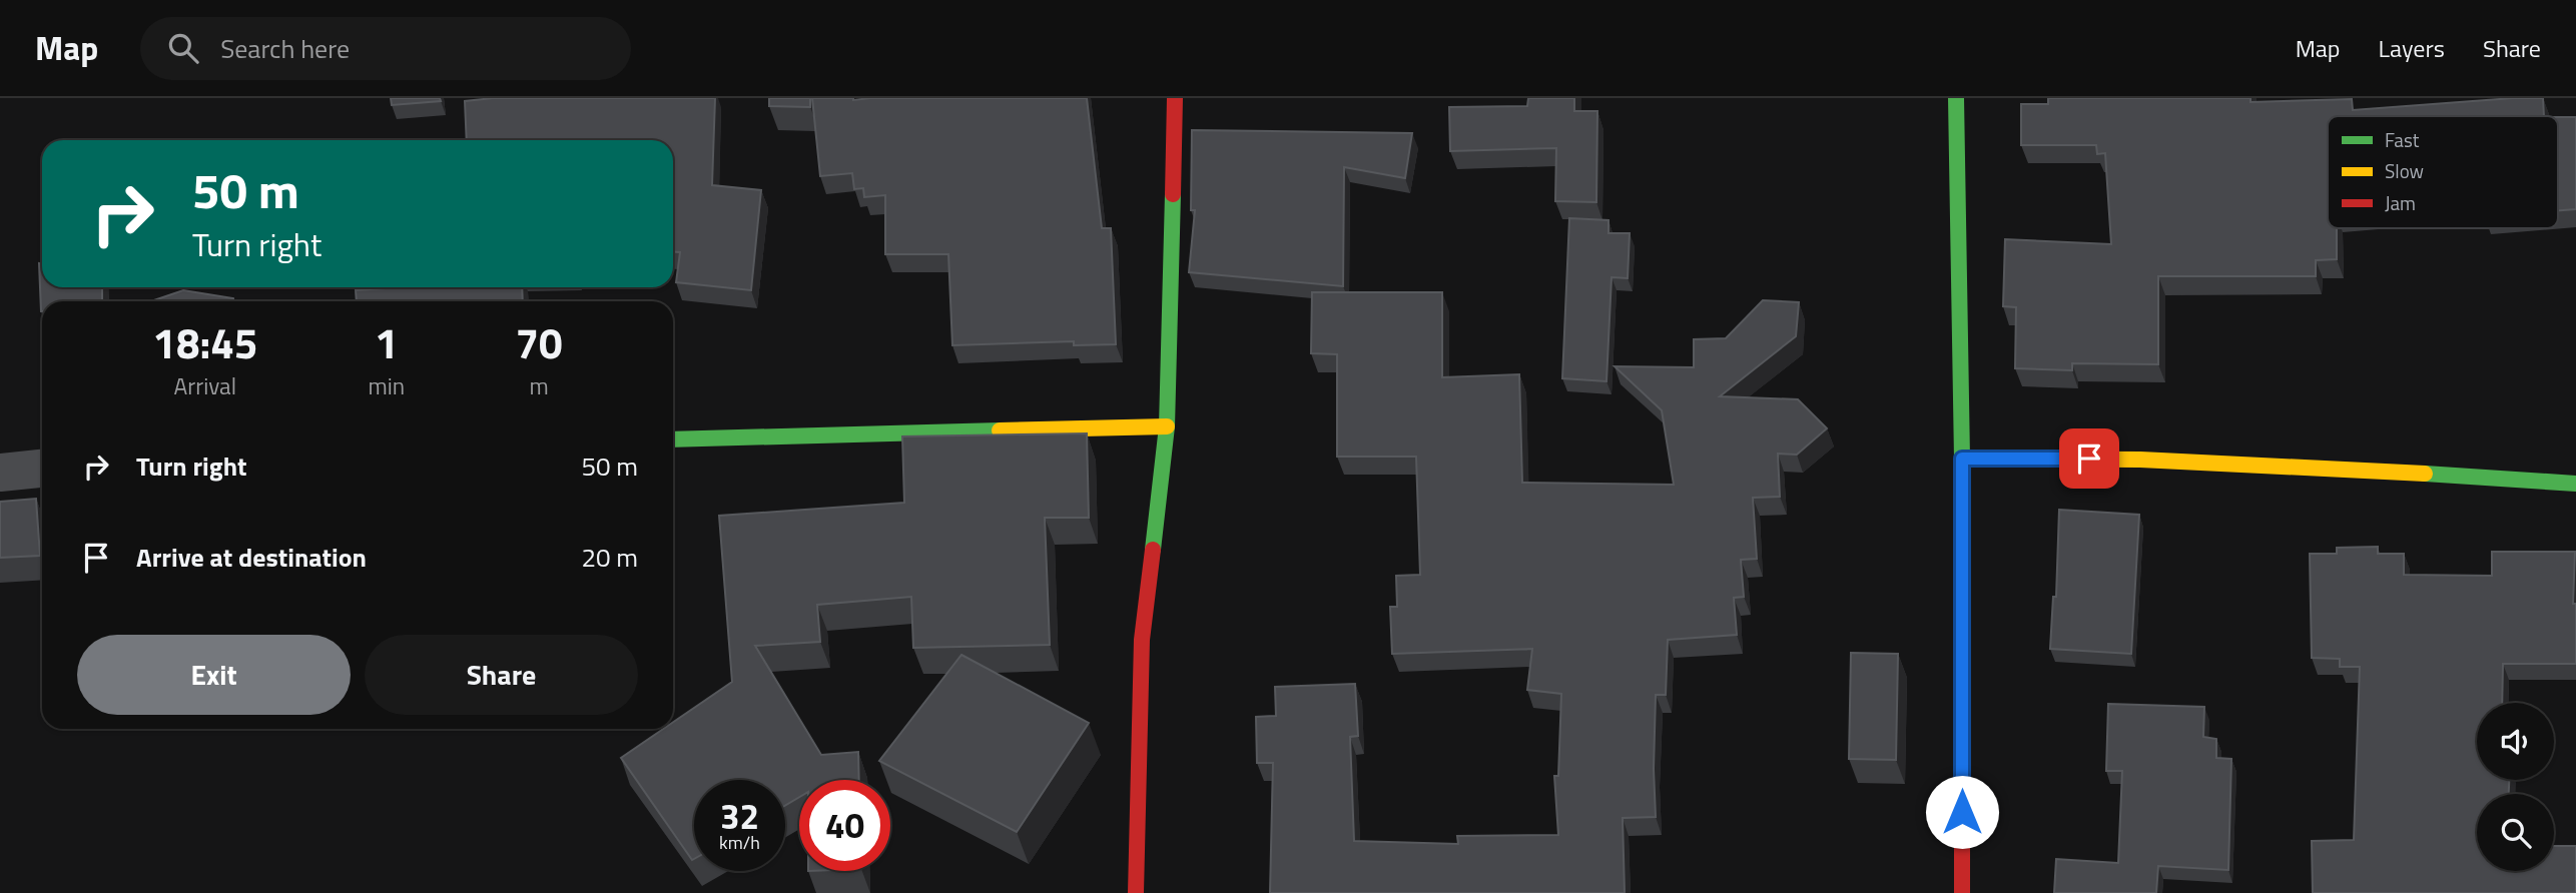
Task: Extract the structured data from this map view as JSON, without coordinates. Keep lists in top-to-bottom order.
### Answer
{
  "legend": ["Fast", "Slow", "Jam"],
  "page": {
    "header": "Map",
    "search": "Search here",
    "nav": ["Map", "Layers", "Share"],
    "turn": ["50 m", "Turn right"],
    "eta": [
      "18:45",
      "Arrival",
      "1",
      "min",
      "70",
      "m"
    ],
    "list": [
      {
        "name": "Turn right",
        "value": "50 m"
      },
      {
        "name": "Arrive at destination",
        "value": "20 m"
      }
    ],
    "buttons": ["Exit", "Share"],
    "speed": "32 km/h",
    "limit": "40"
  }
}
